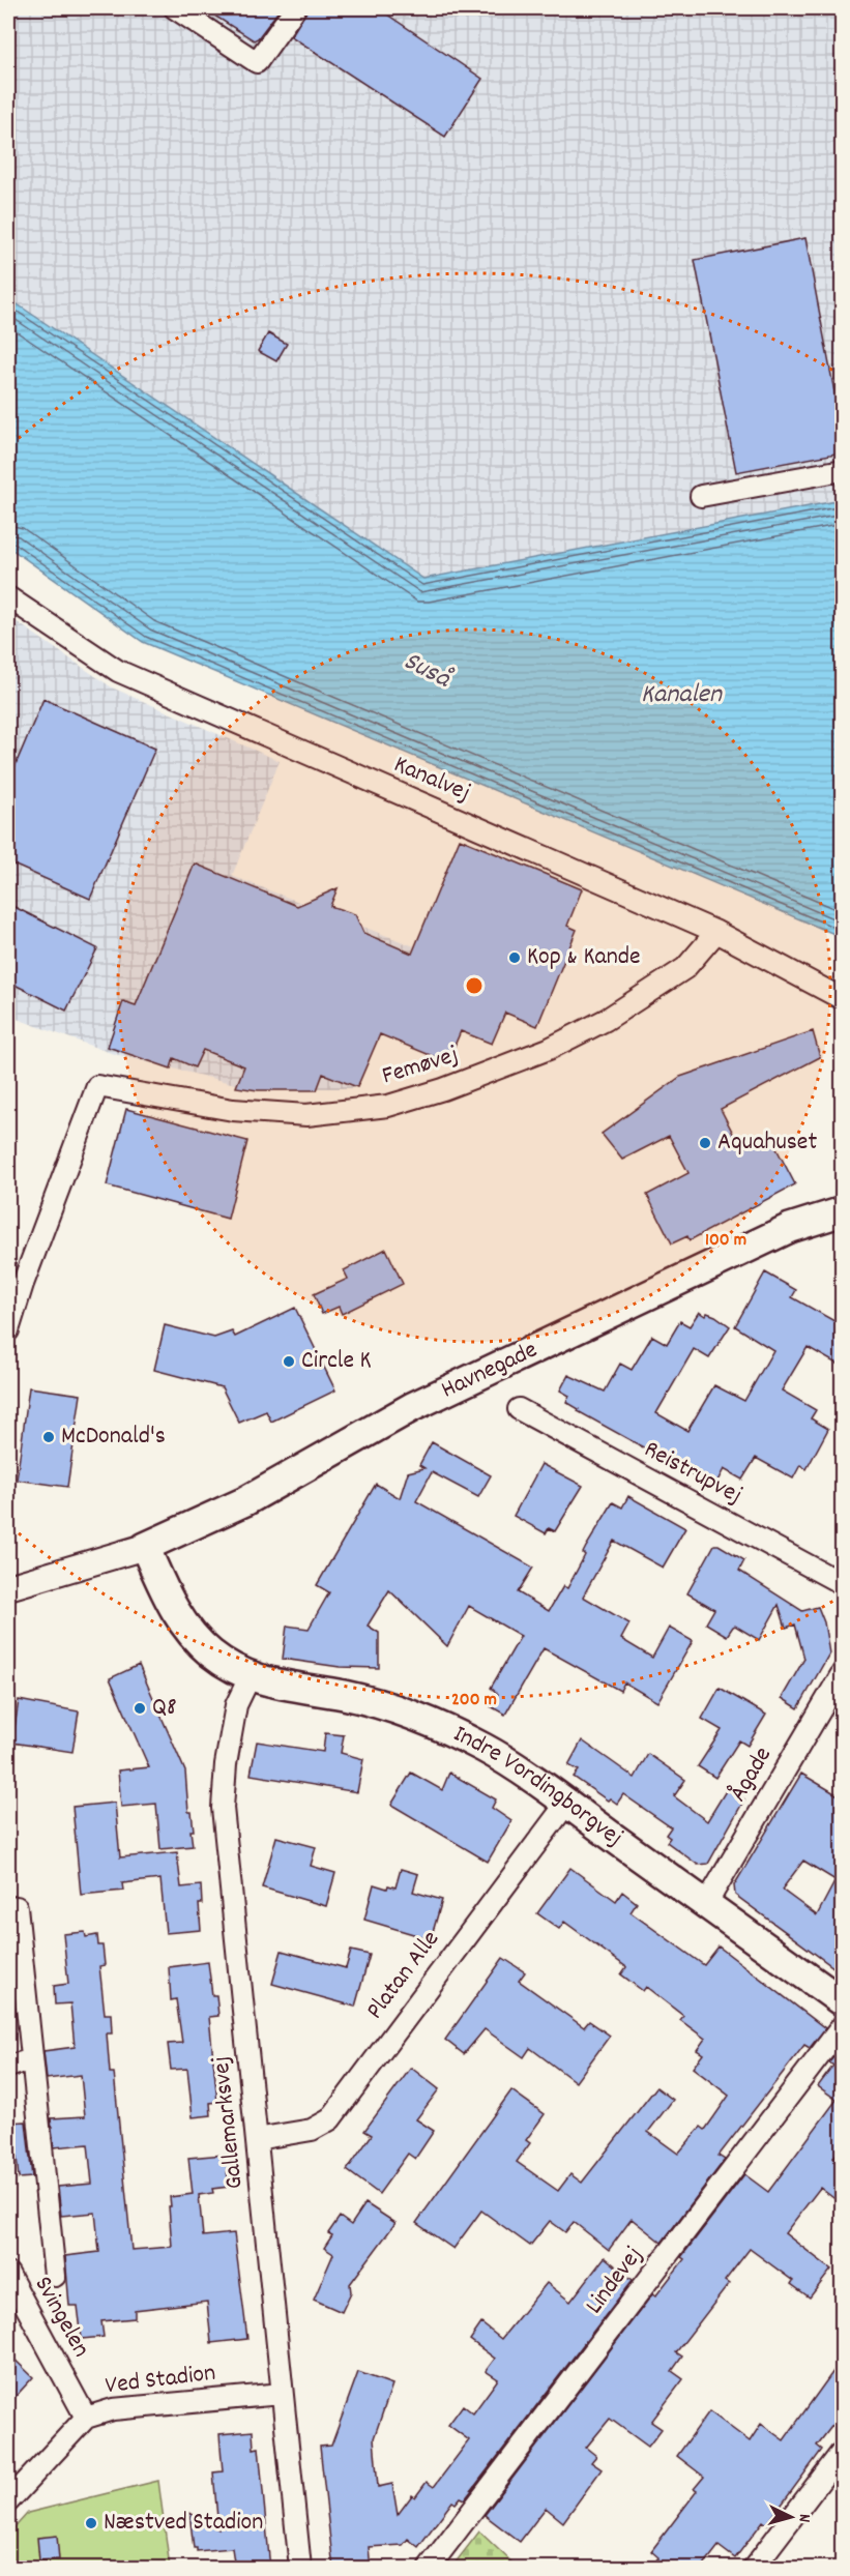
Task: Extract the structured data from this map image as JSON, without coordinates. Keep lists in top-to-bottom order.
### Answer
{
  "streets": {
    "main road": ["Havnegade", "Indre Vordingborgvej"],
    "street": [
      "Kanalvej",
      "Femøvej",
      "Reistrupvej",
      "Ågade",
      "Platan Alle",
      "Gallemarksvej",
      "Lindevej",
      "Svingelen",
      "Ved Stadion"
    ]
  },
  "crossings": [
    ["Kanalvej", "Femøvej"],
    ["Havnegade", "Indre Vordingborgvej"],
    ["Ågade", "Indre Vordingborgvej"],
    ["Indre Vordingborgvej", "Platan Alle"],
    ["Indre Vordingborgvej", "Gallemarksvej"],
    ["Platan Alle", "Gallemarksvej"],
    ["Gallemarksvej", "Ved Stadion"],
    ["Svingelen", "Ved Stadion"]
  ],
  "water": ["Suså", "Kanalen"],
  "places": [
    "Kop & Kande",
    "Aquahuset",
    "Circle K",
    "McDonald's",
    "Q8",
    "Næstved Stadion"
  ],
  "north": "right",
  "rings": ["100 m", "200 m"]
}
